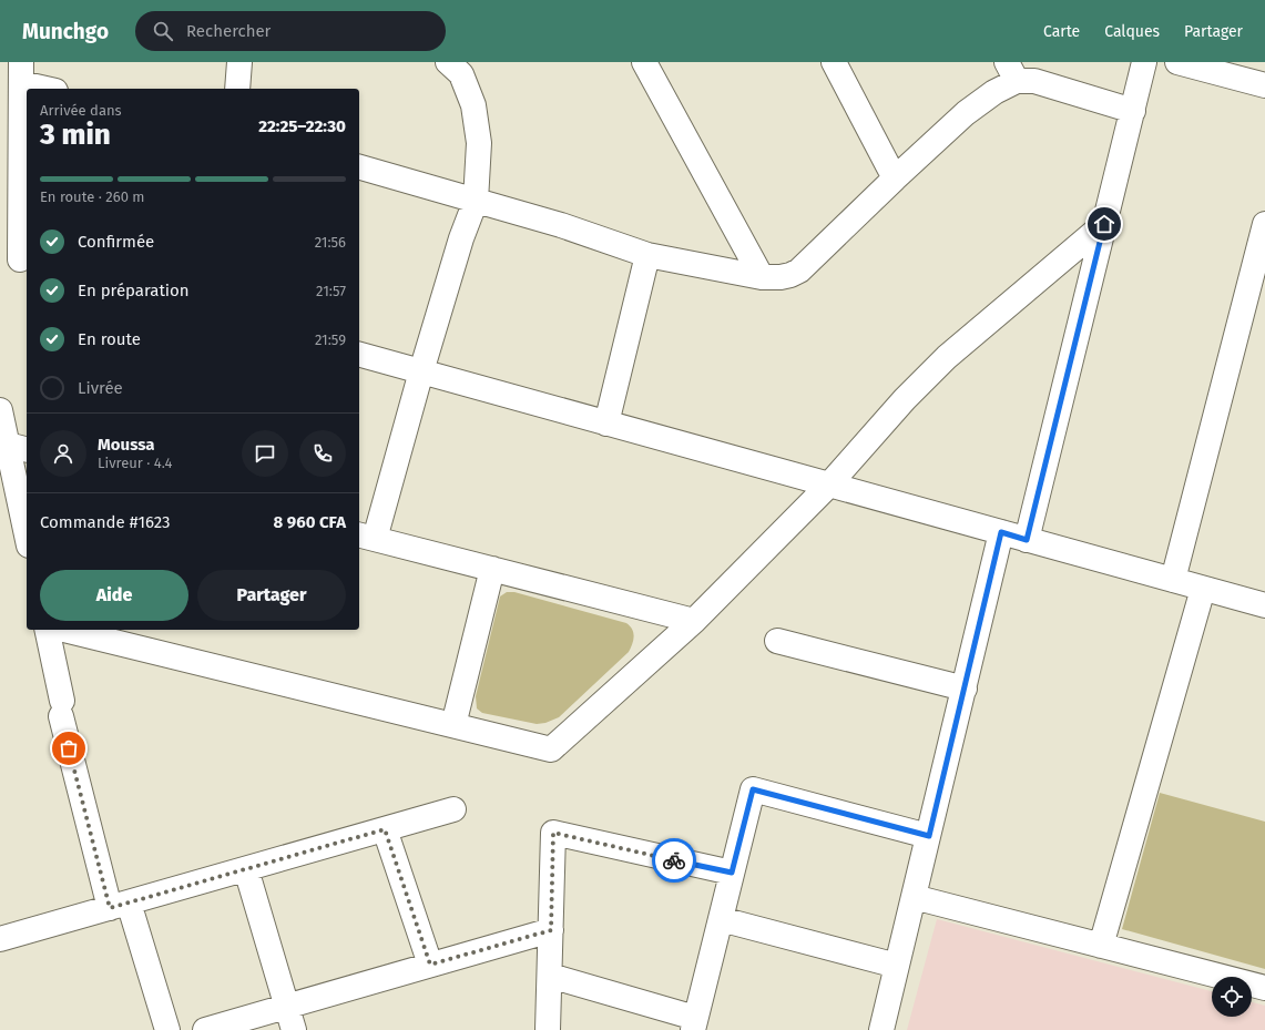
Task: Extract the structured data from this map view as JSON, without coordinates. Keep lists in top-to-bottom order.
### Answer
{
  "page": {
    "header": "Munchgo",
    "search": "Rechercher",
    "nav": ["Carte", "Calques", "Partager"],
    "heading": ["3 min", "Arrivée dans", "22:25–22:30"],
    "panel": [
      "Moussa",
      "Livreur · 4.4",
      "Commande #1623",
      "8 960 CFA"
    ],
    "bar": "En route · 260 m",
    "list": [
      ["Confirmée", "21:56"],
      ["En préparation", "21:57"],
      ["En route", "21:59"],
      "Livrée"
    ],
    "buttons": ["Aide", "Partager"]
  }
}
